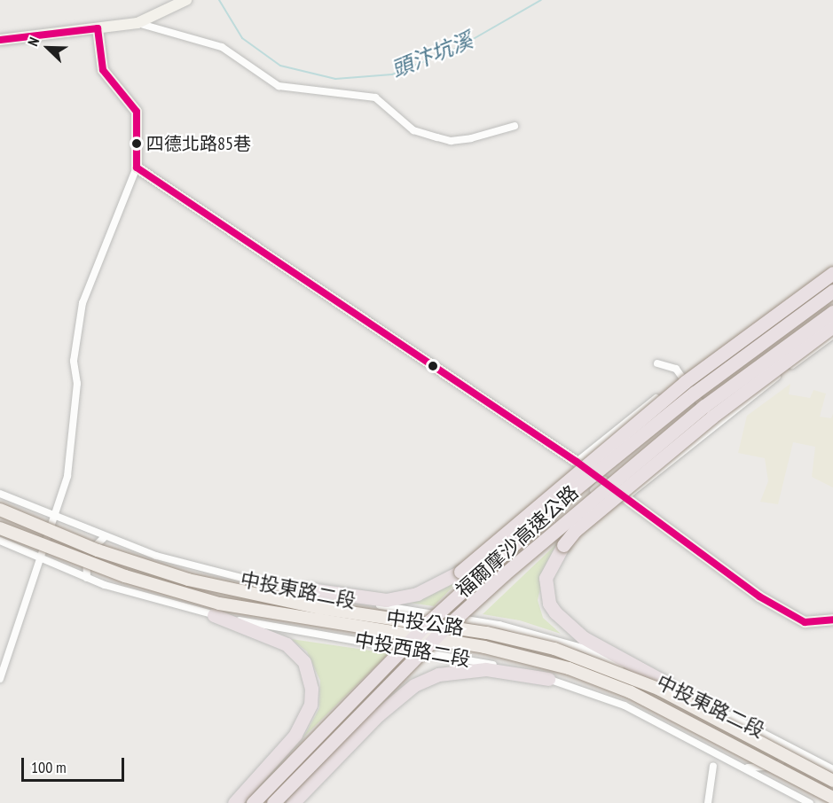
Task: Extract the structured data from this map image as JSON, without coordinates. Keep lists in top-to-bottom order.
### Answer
{
  "streets": {
    "highway": ["福爾摩沙高速公路"],
    "main road": ["中投公路"],
    "street": ["中投東路二段", "中投西路二段"]
  },
  "water": ["頭汴坑溪"],
  "places": ["四德北路85巷"],
  "scale_bar": "100 m",
  "north": "top left"
}
